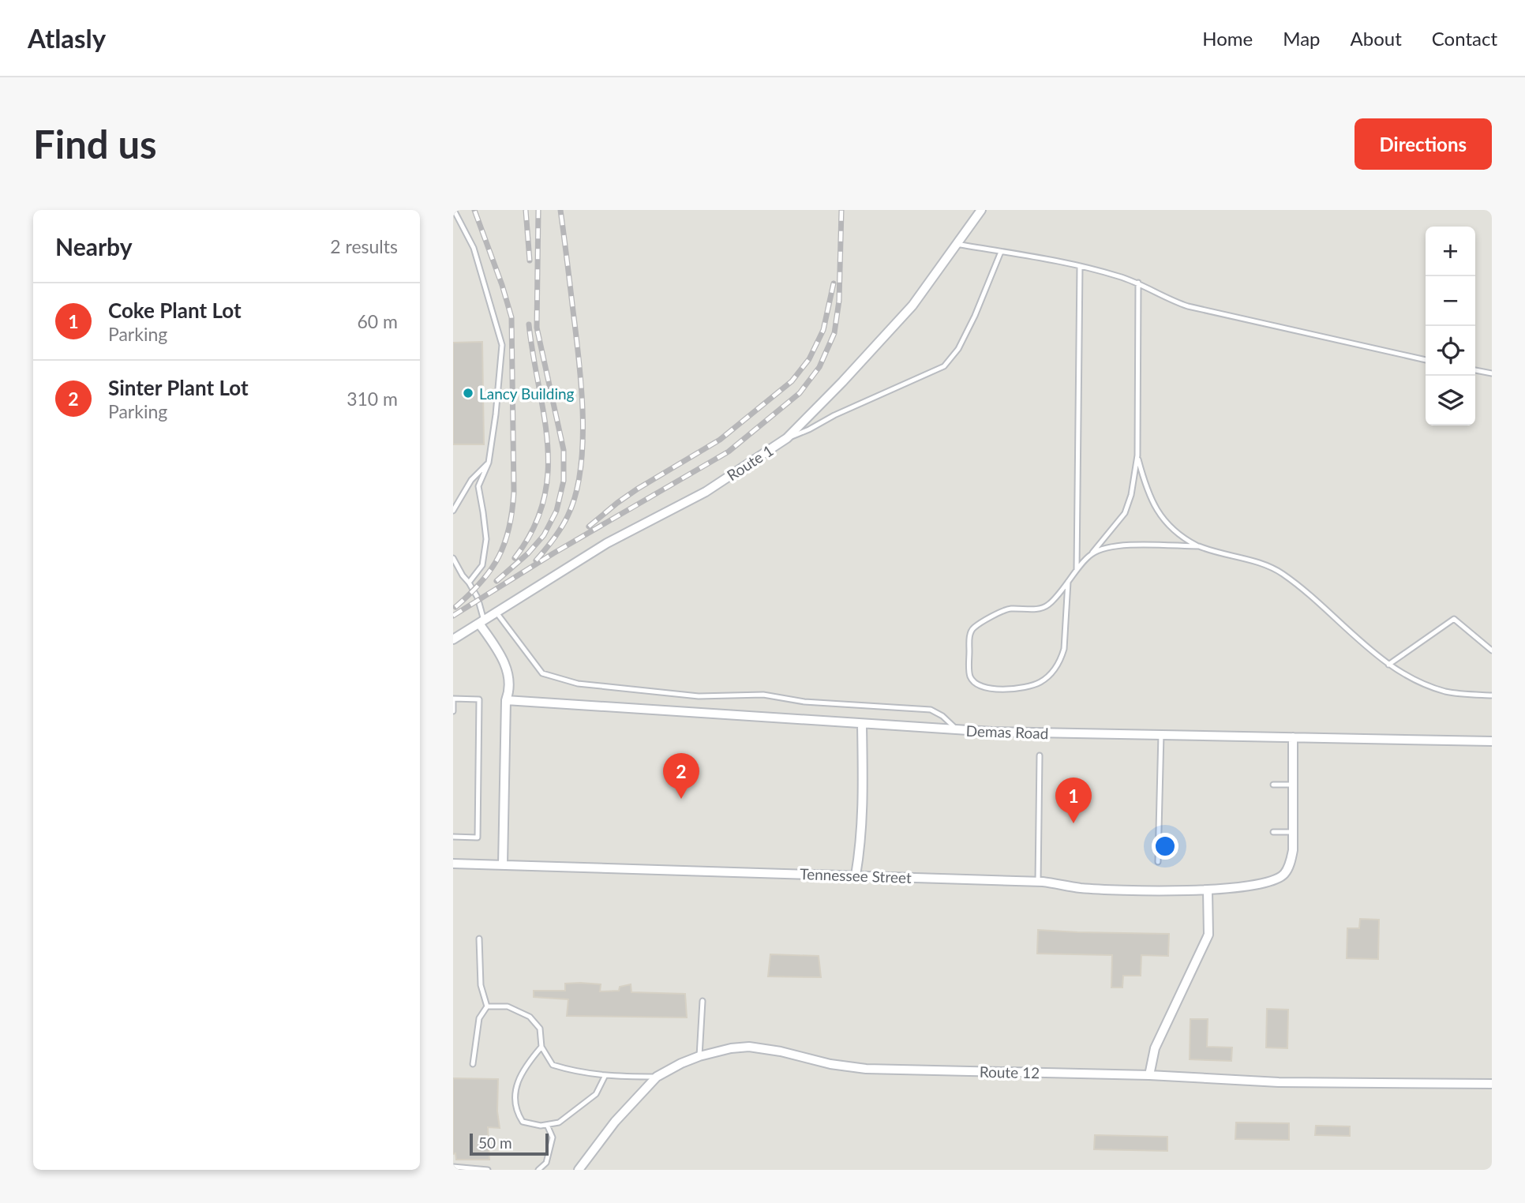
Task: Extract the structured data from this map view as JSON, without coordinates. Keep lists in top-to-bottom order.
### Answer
{
  "streets": {
    "street": [
      "Route 1",
      "Demas Road",
      "Tennessee Street",
      "Route 12"
    ]
  },
  "crossings": [
    ["Route 1", "Demas Road"]
  ],
  "places": ["Lancy Building"],
  "scale_bar": "50 m",
  "page": {
    "header": "Atlasly",
    "nav": [
      "Home",
      "Map",
      "About",
      "Contact"
    ],
    "buttons": "Directions",
    "title": "Find us",
    "heading": ["Nearby", "2 results"],
    "map_buttons": ["+", "−"],
    "list": [
      {
        "mark": "1",
        "name": "Coke Plant Lot",
        "note": "Parking",
        "value": "60 m"
      },
      {
        "mark": "2",
        "name": "Sinter Plant Lot",
        "note": "Parking",
        "value": "310 m"
      }
    ],
    "pins": ["2", "1"],
    "scale": "50 m"
  }
}
